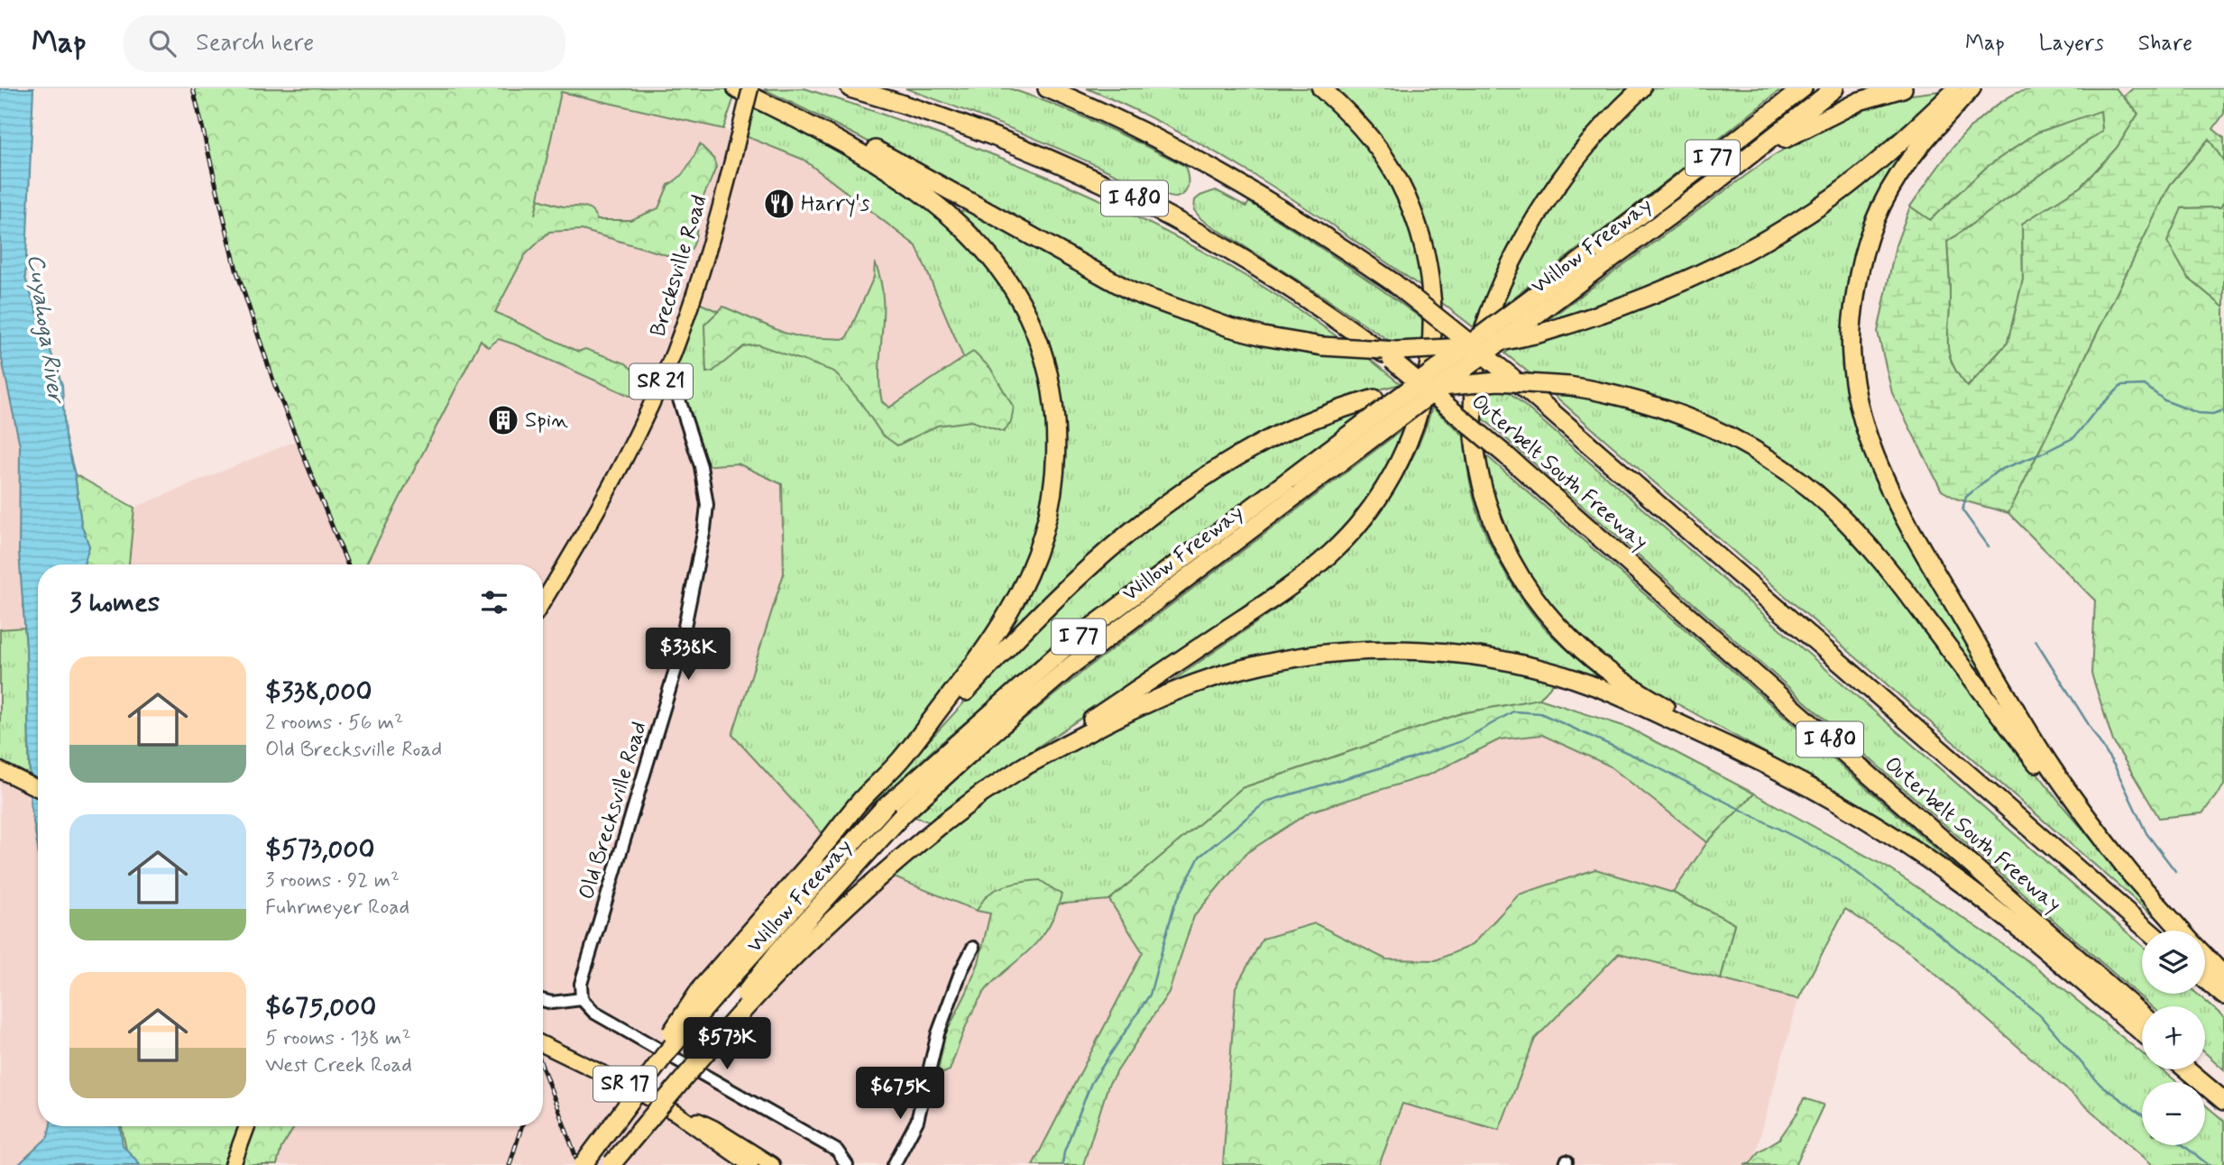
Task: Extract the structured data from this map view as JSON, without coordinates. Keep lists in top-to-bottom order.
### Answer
{
  "streets": {
    "highway": [
      "I 77",
      "I 480",
      "Willow Freeway",
      "Outerbelt South Freeway"
    ],
    "main road": ["Brecksville Road", "SR 21", "SR 17"],
    "street": ["Old Brecksville Road"]
  },
  "crossings": [
    ["Brecksville Road", "Old Brecksville Road"]
  ],
  "water": ["Cuyahoga River"],
  "places": {
    "restaurant": ["Harry's"],
    "building": ["Spin"]
  },
  "page": {
    "header": "Map",
    "search": "Search here",
    "nav": ["Map", "Layers", "Share"],
    "heading": "3 homes",
    "price": ["$338K", "$573K", "$675K"],
    "list": [
      {
        "name": "$338,000",
        "note": "2 rooms · 56 m² · Old Brecksville Road"
      },
      {
        "name": "$573,000",
        "note": "3 rooms · 92 m² · Fuhrmeyer Road"
      },
      {
        "name": "$675,000",
        "note": "5 rooms · 138 m² · West Creek Road"
      }
    ],
    "map_buttons": ["+", "−"]
  }
}
